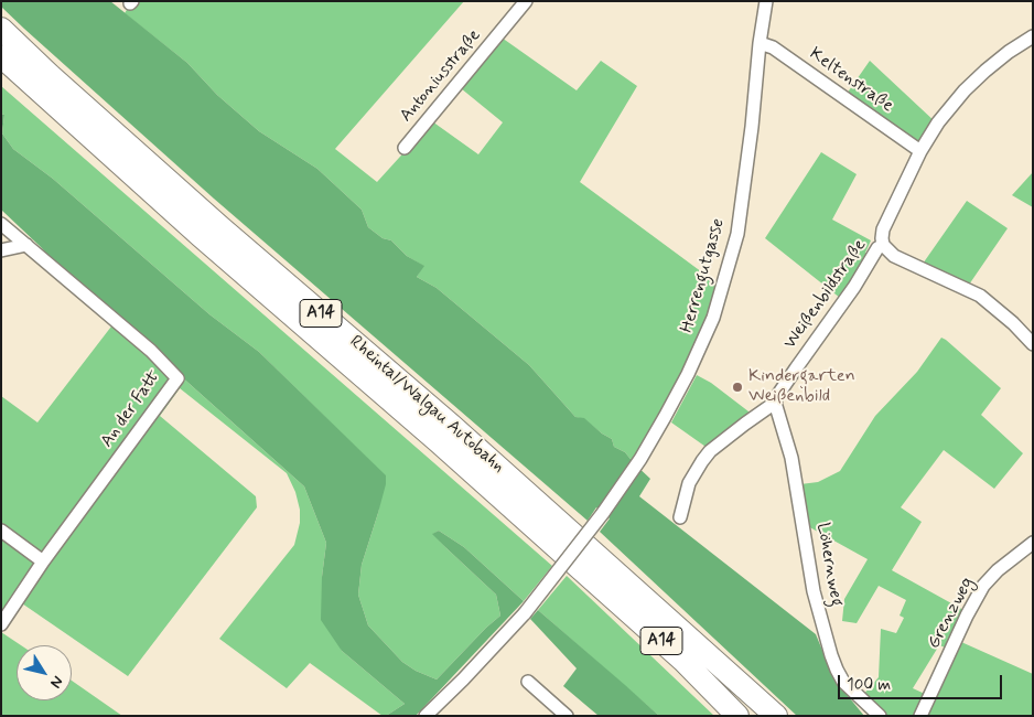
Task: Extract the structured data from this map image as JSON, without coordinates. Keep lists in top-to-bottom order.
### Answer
{
  "streets": {
    "highway": ["A14", "Rheintal/Walgau Autobahn"],
    "street": [
      "Antoniusstraße",
      "Keltenstraße",
      "Herrengutgasse",
      "Weißenbildstraße",
      "An der Fatt",
      "Löhernweg",
      "Grenzweg"
    ]
  },
  "crossings": [
    ["Keltenstraße", "Herrengutgasse"],
    ["Keltenstraße", "Weißenbildstraße"],
    ["Weißenbildstraße", "Löhernweg"]
  ],
  "places": ["Kindergarten Weißenbild"],
  "scale_bar": "100 m",
  "north": "bottom right"
}
